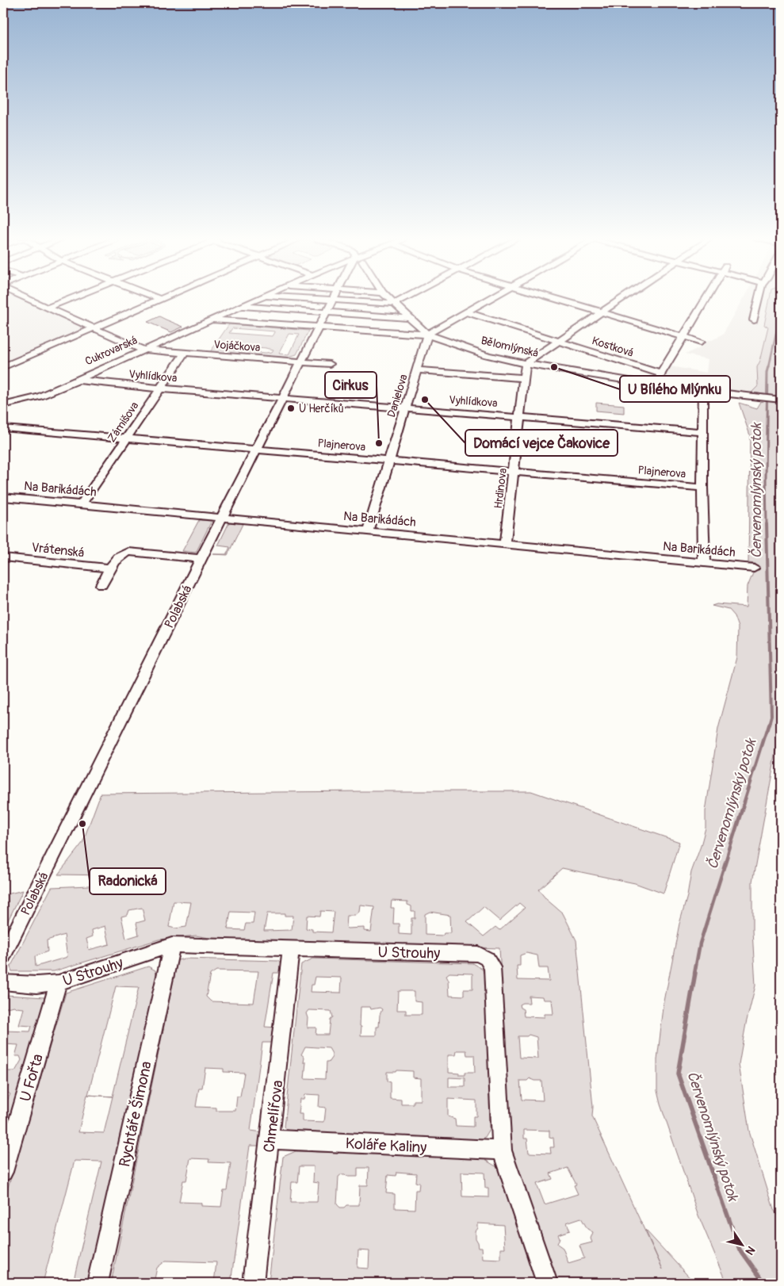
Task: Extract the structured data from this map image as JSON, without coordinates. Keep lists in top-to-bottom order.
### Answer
{
  "streets": {
    "street": [
      "Vojáčkova",
      "Bělomlýnská",
      "Kostková",
      "Cukrovarská",
      "Vyhlídkova",
      "Danielova",
      "Zámišova",
      "Plajnerova",
      "Na Barikádách",
      "Hrdinova",
      "Vrátenská",
      "Polabská",
      "U Strouhy",
      "U Fořta",
      "Rychtáře Šimona",
      "Chmelířova",
      "Koláře Kaliny"
    ]
  },
  "crossings": [
    ["Vojáčkova", "Cukrovarská"],
    ["Vojáčkova", "Zámišova"],
    ["Vojáčkova", "Polabská"],
    ["Bělomlýnská", "Danielova"],
    ["Bělomlýnská", "Hrdinova"],
    ["Cukrovarská", "Vyhlídkova"],
    ["Vyhlídkova", "Danielova"],
    ["Vyhlídkova", "Zámišova"],
    ["Vyhlídkova", "Hrdinova"],
    ["Vyhlídkova", "Polabská"],
    ["Danielova", "Plajnerova"],
    ["Danielova", "Na Barikádách"],
    ["Zámišova", "Plajnerova"],
    ["Zámišova", "Na Barikádách"],
    ["Plajnerova", "Hrdinova"],
    ["Plajnerova", "Polabská"],
    ["Na Barikádách", "Hrdinova"],
    ["Na Barikádách", "Polabská"],
    ["U Strouhy", "U Fořta"],
    ["U Strouhy", "Rychtáře Šimona"],
    ["U Strouhy", "Chmelířova"],
    ["U Strouhy", "Koláře Kaliny"],
    ["Chmelířova", "Koláře Kaliny"]
  ],
  "water": ["Červenomlýnský potok"],
  "places": [
    "U Bílého Mlýnku",
    "Domácí vejce Čakovice",
    "U Herčíků",
    "Cirkus",
    "Radonická"
  ],
  "north": "bottom right"
}
